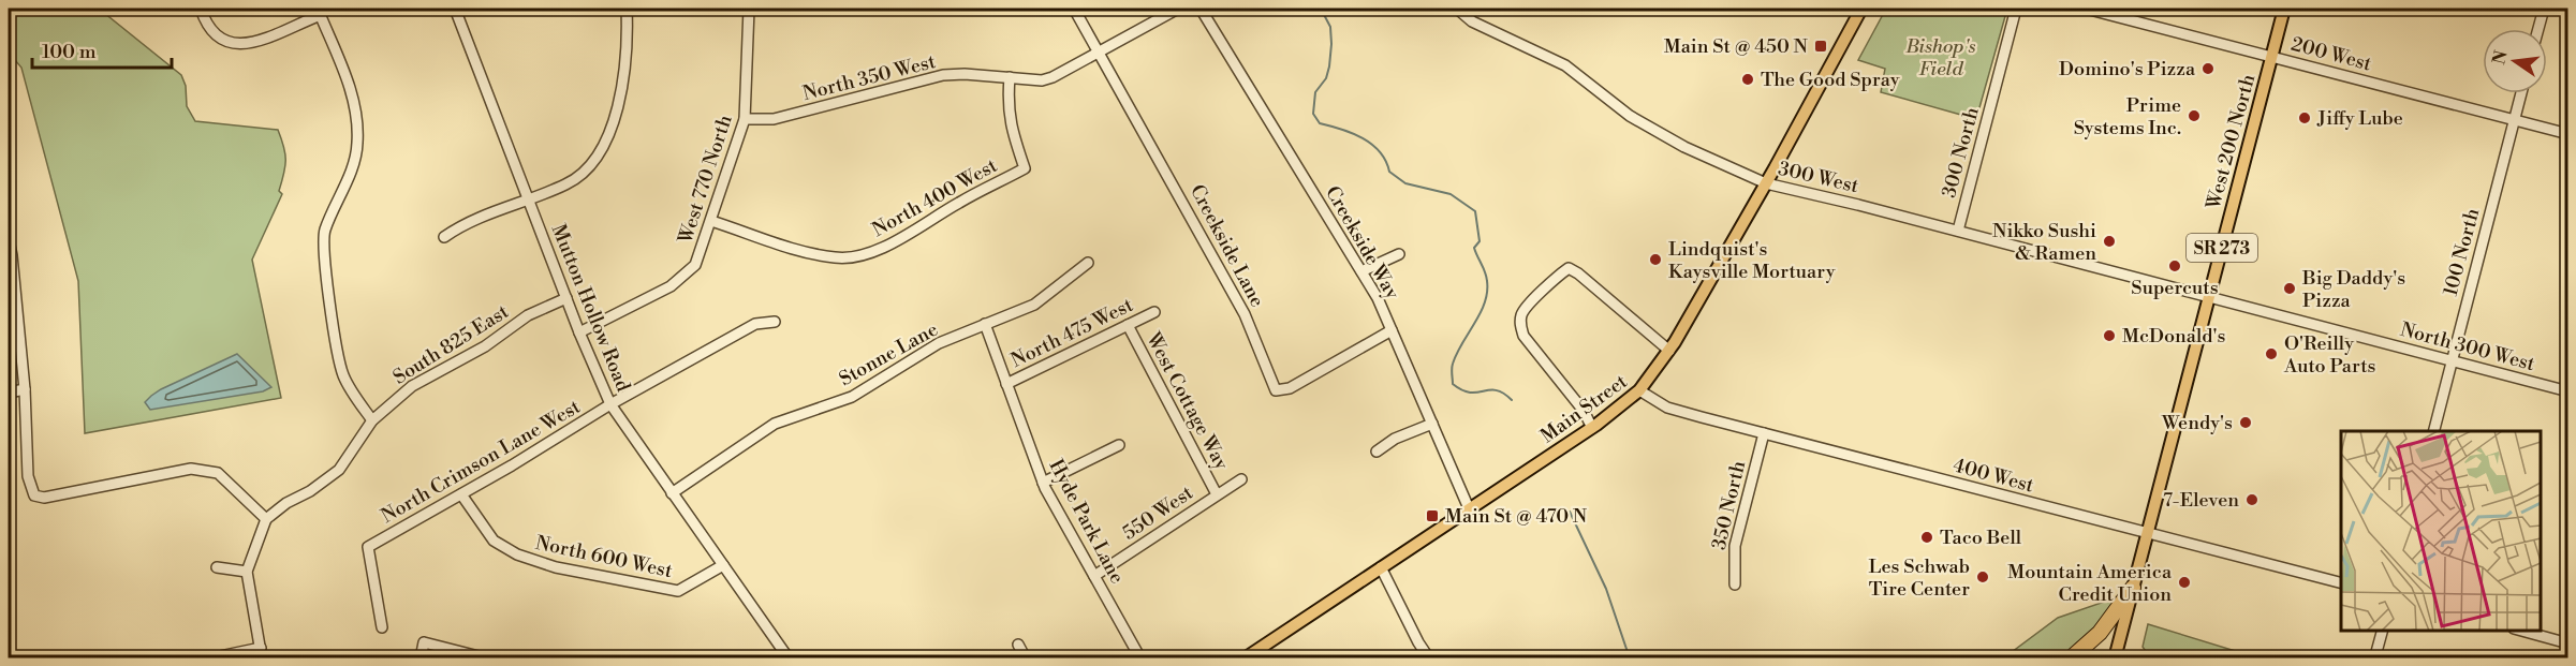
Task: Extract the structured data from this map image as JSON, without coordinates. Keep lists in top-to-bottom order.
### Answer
{
  "streets": {
    "main road": ["West 200 North", "SR 273", "Main Street"],
    "street": [
      "200 West",
      "North 350 West",
      "300 North",
      "300 West",
      "West 770 North",
      "North 400 West",
      "Creekside Way",
      "Creekside Lane",
      "100 North",
      "Mutton Hollow Road",
      "North 475 West",
      "South 825 East",
      "North 300 West",
      "Stonne Lane",
      "West Cottage Way",
      "North Crimson Lane West",
      "400 West",
      "350 North",
      "550 West",
      "Hyde Park Lane",
      "North 600 West"
    ]
  },
  "crossings": [
    ["200 West", "West 200 North"],
    ["200 West", "100 North"],
    ["North 350 West", "West 770 North"],
    ["North 350 West", "North 400 West"],
    ["North 350 West", "Creekside Lane"],
    ["West 200 North", "300 West"],
    ["West 200 North", "North 300 West"],
    ["West 200 North", "400 West"],
    ["300 North", "300 West"],
    ["300 West", "North 300 West"],
    ["300 West", "Main Street"],
    ["West 770 North", "North 400 West"],
    ["West 770 North", "Mutton Hollow Road"],
    ["Creekside Way", "Creekside Lane"],
    ["Creekside Way", "Main Street"],
    ["100 North", "North 300 West"],
    ["Mutton Hollow Road", "South 825 East"],
    ["Mutton Hollow Road", "Stonne Lane"],
    ["Mutton Hollow Road", "North Crimson Lane West"],
    ["Mutton Hollow Road", "North 600 West"],
    ["North 475 West", "West Cottage Way"],
    ["North 475 West", "Hyde Park Lane"],
    ["Stonne Lane", "Hyde Park Lane"],
    ["West Cottage Way", "550 West"],
    ["Main Street", "400 West"],
    ["North Crimson Lane West", "North 600 West"],
    ["400 West", "350 North"],
    ["550 West", "Hyde Park Lane"]
  ],
  "parks": ["Bishop's Field"],
  "places": {
    "transit": ["Main St @ 450 N", "Main St @ 470 N"],
    "other": [
      "Domino's Pizza",
      "The Good Spray",
      "Prime Systems Inc.",
      "Jiffy Lube",
      "Nikko Sushi & Ramen",
      "Lindquist's Kaysville Mortuary",
      "Supercuts",
      "Big Daddy's Pizza",
      "McDonald's",
      "O'Reilly Auto Parts",
      "Wendy's",
      "7-Eleven",
      "Taco Bell",
      "Les Schwab Tire Center",
      "Mountain America Credit Union"
    ]
  },
  "scale_bar": "100 m",
  "north": "left"
}
